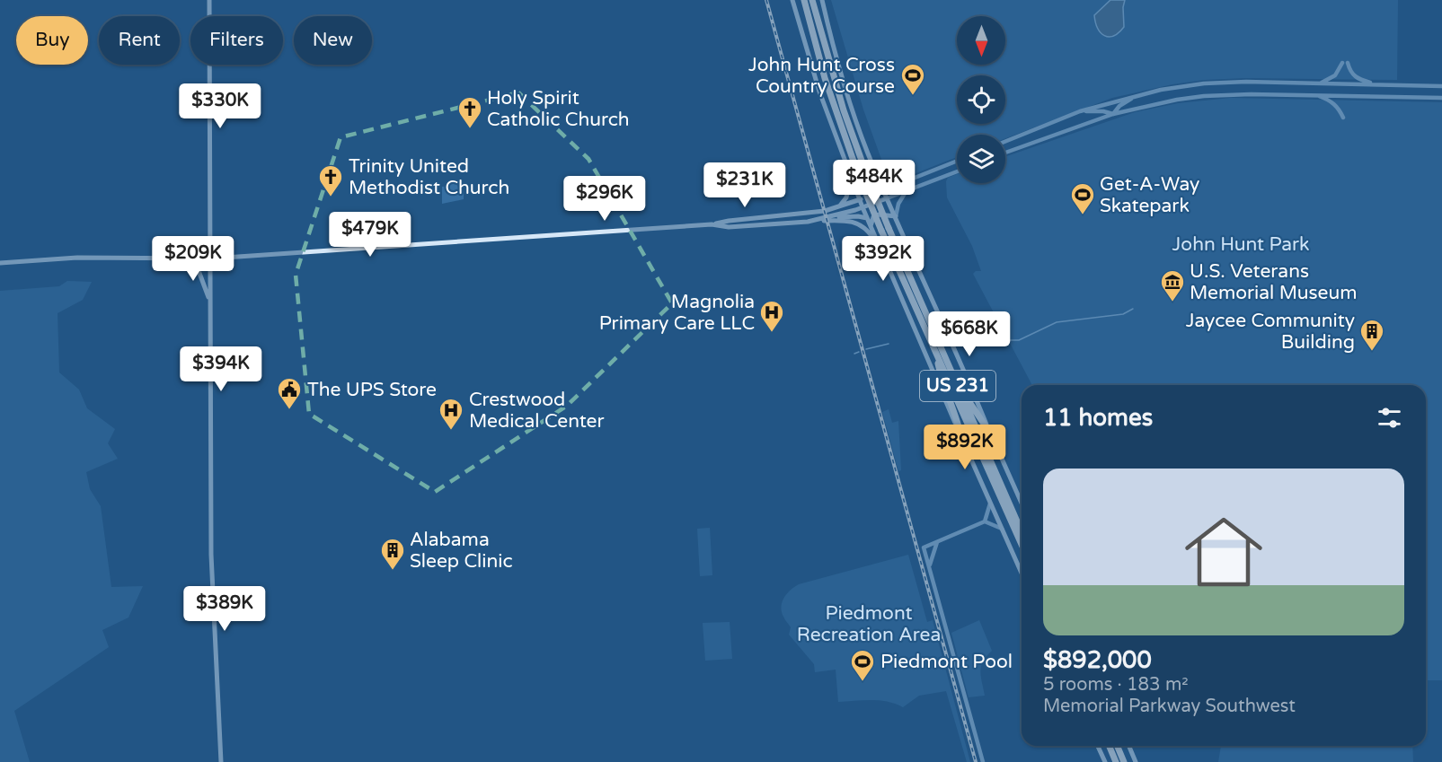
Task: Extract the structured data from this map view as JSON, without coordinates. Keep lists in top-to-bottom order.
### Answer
{
  "streets": {
    "highway": ["US 231"]
  },
  "parks": ["John Hunt Park", "Piedmont Recreation Area"],
  "places": {
    "sports": ["John Hunt Cross Country Course", "Get-A-Way Skatepark", "Piedmont Pool"],
    "church": ["Holy Spirit Catholic Church", "Trinity United Methodist Church"],
    "museum": ["U.S. Veterans Memorial Museum"],
    "hospital": ["Magnolia Primary Care LLC", "Crestwood Medical Center"],
    "building": ["Jaycee Community Building", "Alabama Sleep Clinic"],
    "public building": ["The UPS Store"]
  },
  "north": "bottom",
  "page": {
    "chip": [
      "Buy",
      "Rent",
      "Filters",
      "New"
    ],
    "price": [
      "$330K",
      "$484K",
      "$231K",
      "$296K",
      "$479K",
      "$209K",
      "$392K",
      "$668K",
      "$394K",
      "$892K",
      "$389K"
    ],
    "heading": "11 homes",
    "list": [
      {
        "name": "$892,000",
        "note": "5 rooms · 183 m² · Memorial Parkway Southwest"
      }
    ]
  }
}
